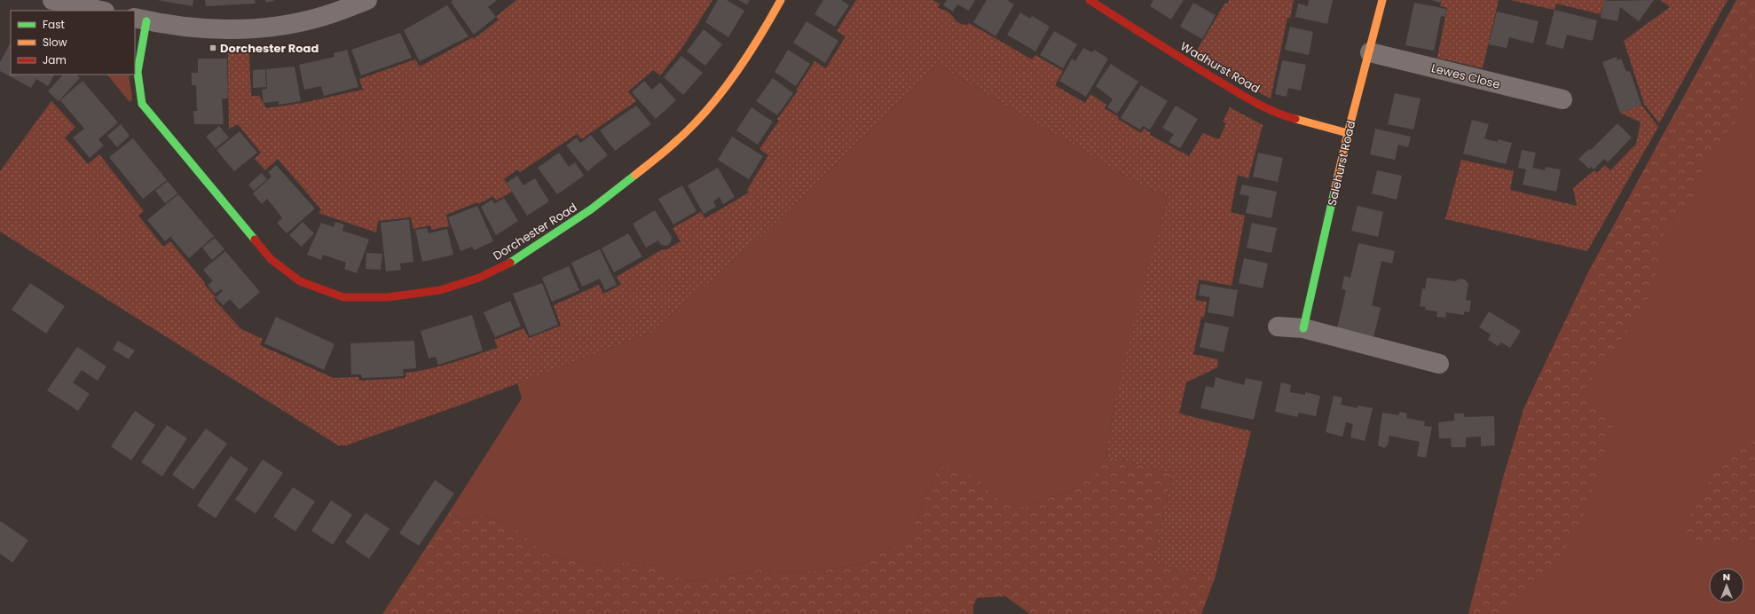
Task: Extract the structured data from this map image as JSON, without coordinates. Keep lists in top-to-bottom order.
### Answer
{
  "streets": {
    "street": [
      "Wadhurst Road",
      "Lewes Close",
      "Salehurst Road",
      "Dorchester Road"
    ]
  },
  "crossings": [
    ["Wadhurst Road", "Salehurst Road"],
    ["Lewes Close", "Salehurst Road"]
  ],
  "places": {
    "transit": ["Dorchester Road"]
  },
  "legend": ["Fast", "Slow", "Jam"],
  "north": "top"
}
